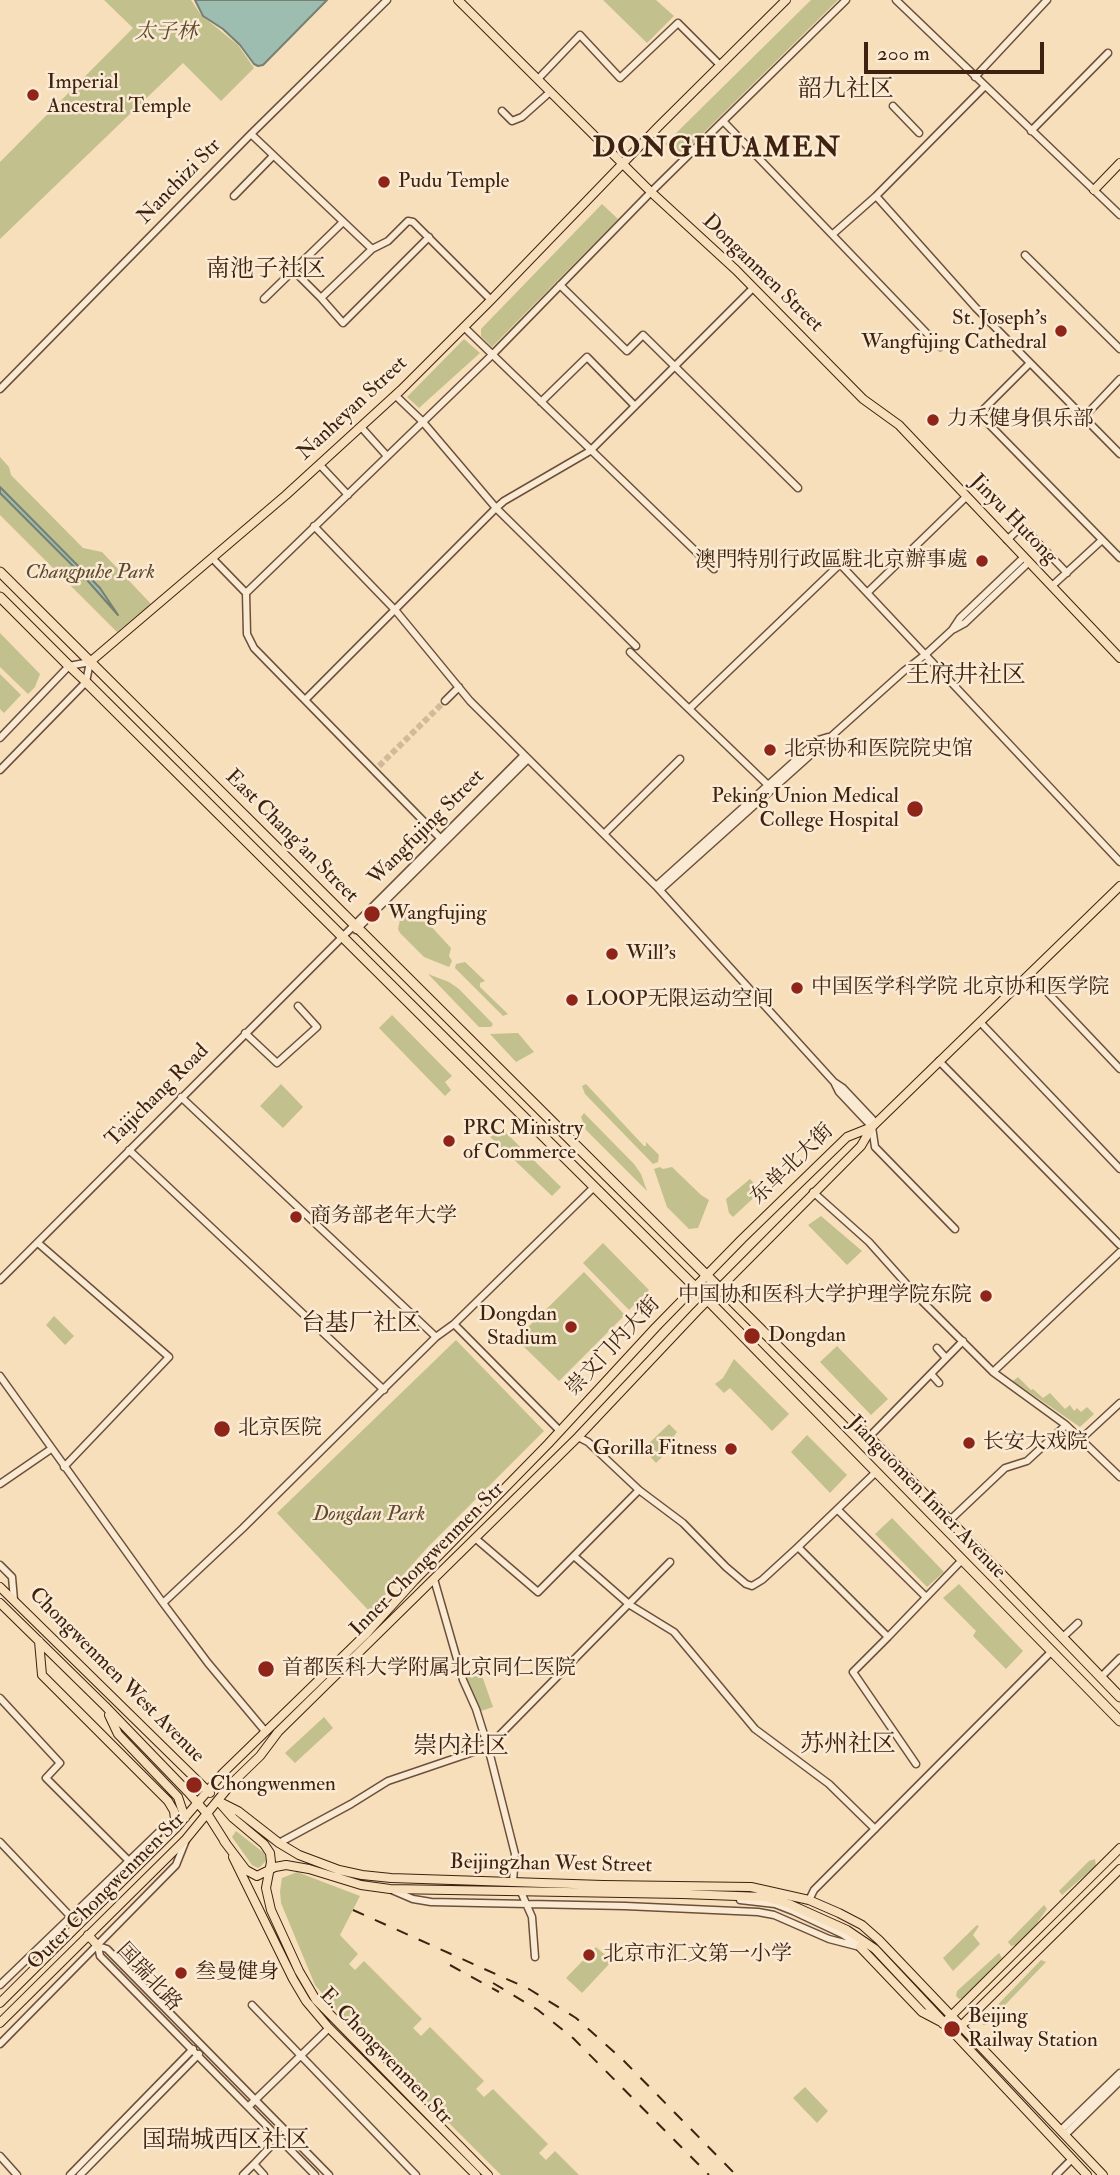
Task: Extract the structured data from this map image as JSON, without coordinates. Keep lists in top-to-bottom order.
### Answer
{
  "streets": {
    "highway": ["East Chang'an Street", "Jianguomen Inner Avenue"],
    "main road": [
      "Donganmen Street",
      "Nanheyan Street",
      "Jinyu Hutong",
      "东单北大街",
      "崇文门内大街",
      "Inner Chongwenmen Str",
      "Chongwenmen West Avenue",
      "Beijingzhan West Street",
      "Outer Chongwenmen Str",
      "E. Chongwenmen Str"
    ],
    "street": [
      "Nanchizi Str",
      "Wangfujing Street",
      "Taijichang Road",
      "国瑞北路"
    ]
  },
  "crossings": [
    ["Donganmen Street", "Nanheyan Street"],
    ["Donganmen Street", "Jinyu Hutong"],
    ["Nanheyan Street", "East Chang'an Street"],
    ["Wangfujing Street", "East Chang'an Street"],
    ["East Chang'an Street", "Taijichang Road"],
    ["East Chang'an Street", "东单北大街"],
    ["East Chang'an Street", "崇文门内大街"],
    ["East Chang'an Street", "Jianguomen Inner Avenue"],
    ["东单北大街", "崇文门内大街"],
    ["东单北大街", "Jianguomen Inner Avenue"],
    ["崇文门内大街", "Jianguomen Inner Avenue"],
    ["崇文门内大街", "Inner Chongwenmen Str"],
    ["Inner Chongwenmen Str", "Chongwenmen West Avenue"],
    ["Inner Chongwenmen Str", "Beijingzhan West Street"],
    ["Inner Chongwenmen Str", "Outer Chongwenmen Str"],
    ["Chongwenmen West Avenue", "Beijingzhan West Street"],
    ["Chongwenmen West Avenue", "Outer Chongwenmen Str"],
    ["Chongwenmen West Avenue", "E. Chongwenmen Str"]
  ],
  "districts": [
    "韶九社区",
    "DONGHUAMEN",
    "南池子社区",
    "王府井社区",
    "台基厂社区",
    "苏州社区",
    "崇内社区",
    "国瑞城西区社区"
  ],
  "parks": ["太子林", "Changpuhe Park", "Dongdan Park"],
  "places": [
    "Imperial Ancestral Temple",
    "Pudu Temple",
    "St. Joseph's Wangfujing Cathedral",
    "力禾健身俱乐部",
    "澳門特別行政區駐北京辦事處",
    "北京协和医院院史馆",
    "Peking Union Medical College Hospital",
    "Wangfujing",
    "Will's",
    "中国医学科学院 北京协和医学院",
    "LOOP无限运动空间",
    "PRC Ministry of Commerce",
    "商务部老年大学",
    "中国协和医科大学护理学院东院",
    "Dongdan Stadium",
    "Dongdan",
    "北京医院",
    "长安大戏院",
    "Gorilla Fitness",
    "首都医科大学附属北京同仁医院",
    "Chongwenmen",
    "北京市汇文第一小学",
    "叁曼健身",
    "Beijing Railway Station"
  ],
  "scale_bar": "200 m"
}
